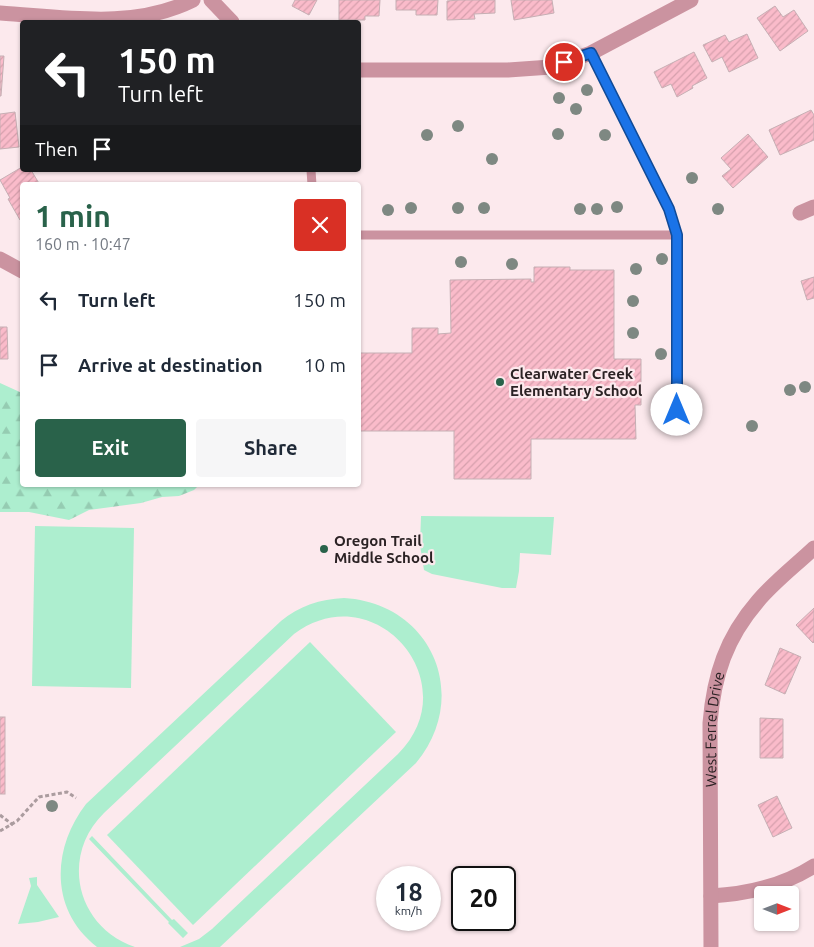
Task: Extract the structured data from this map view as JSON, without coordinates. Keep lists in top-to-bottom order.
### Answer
{
  "streets": {
    "street": ["West Ferrel Drive"]
  },
  "places": ["Clearwater Creek Elementary School", "Oregon Trail Middle School"],
  "north": "right",
  "page": {
    "turn": ["150 m", "Turn left"],
    "then": "Then",
    "heading": ["1 min", "160 m · 10:47"],
    "list": [
      {
        "name": "Turn left",
        "value": "150 m"
      },
      {
        "name": "Arrive at destination",
        "value": "10 m"
      }
    ],
    "buttons": ["Exit", "Share"],
    "speed": "18 km/h",
    "limit": "20"
  }
}
